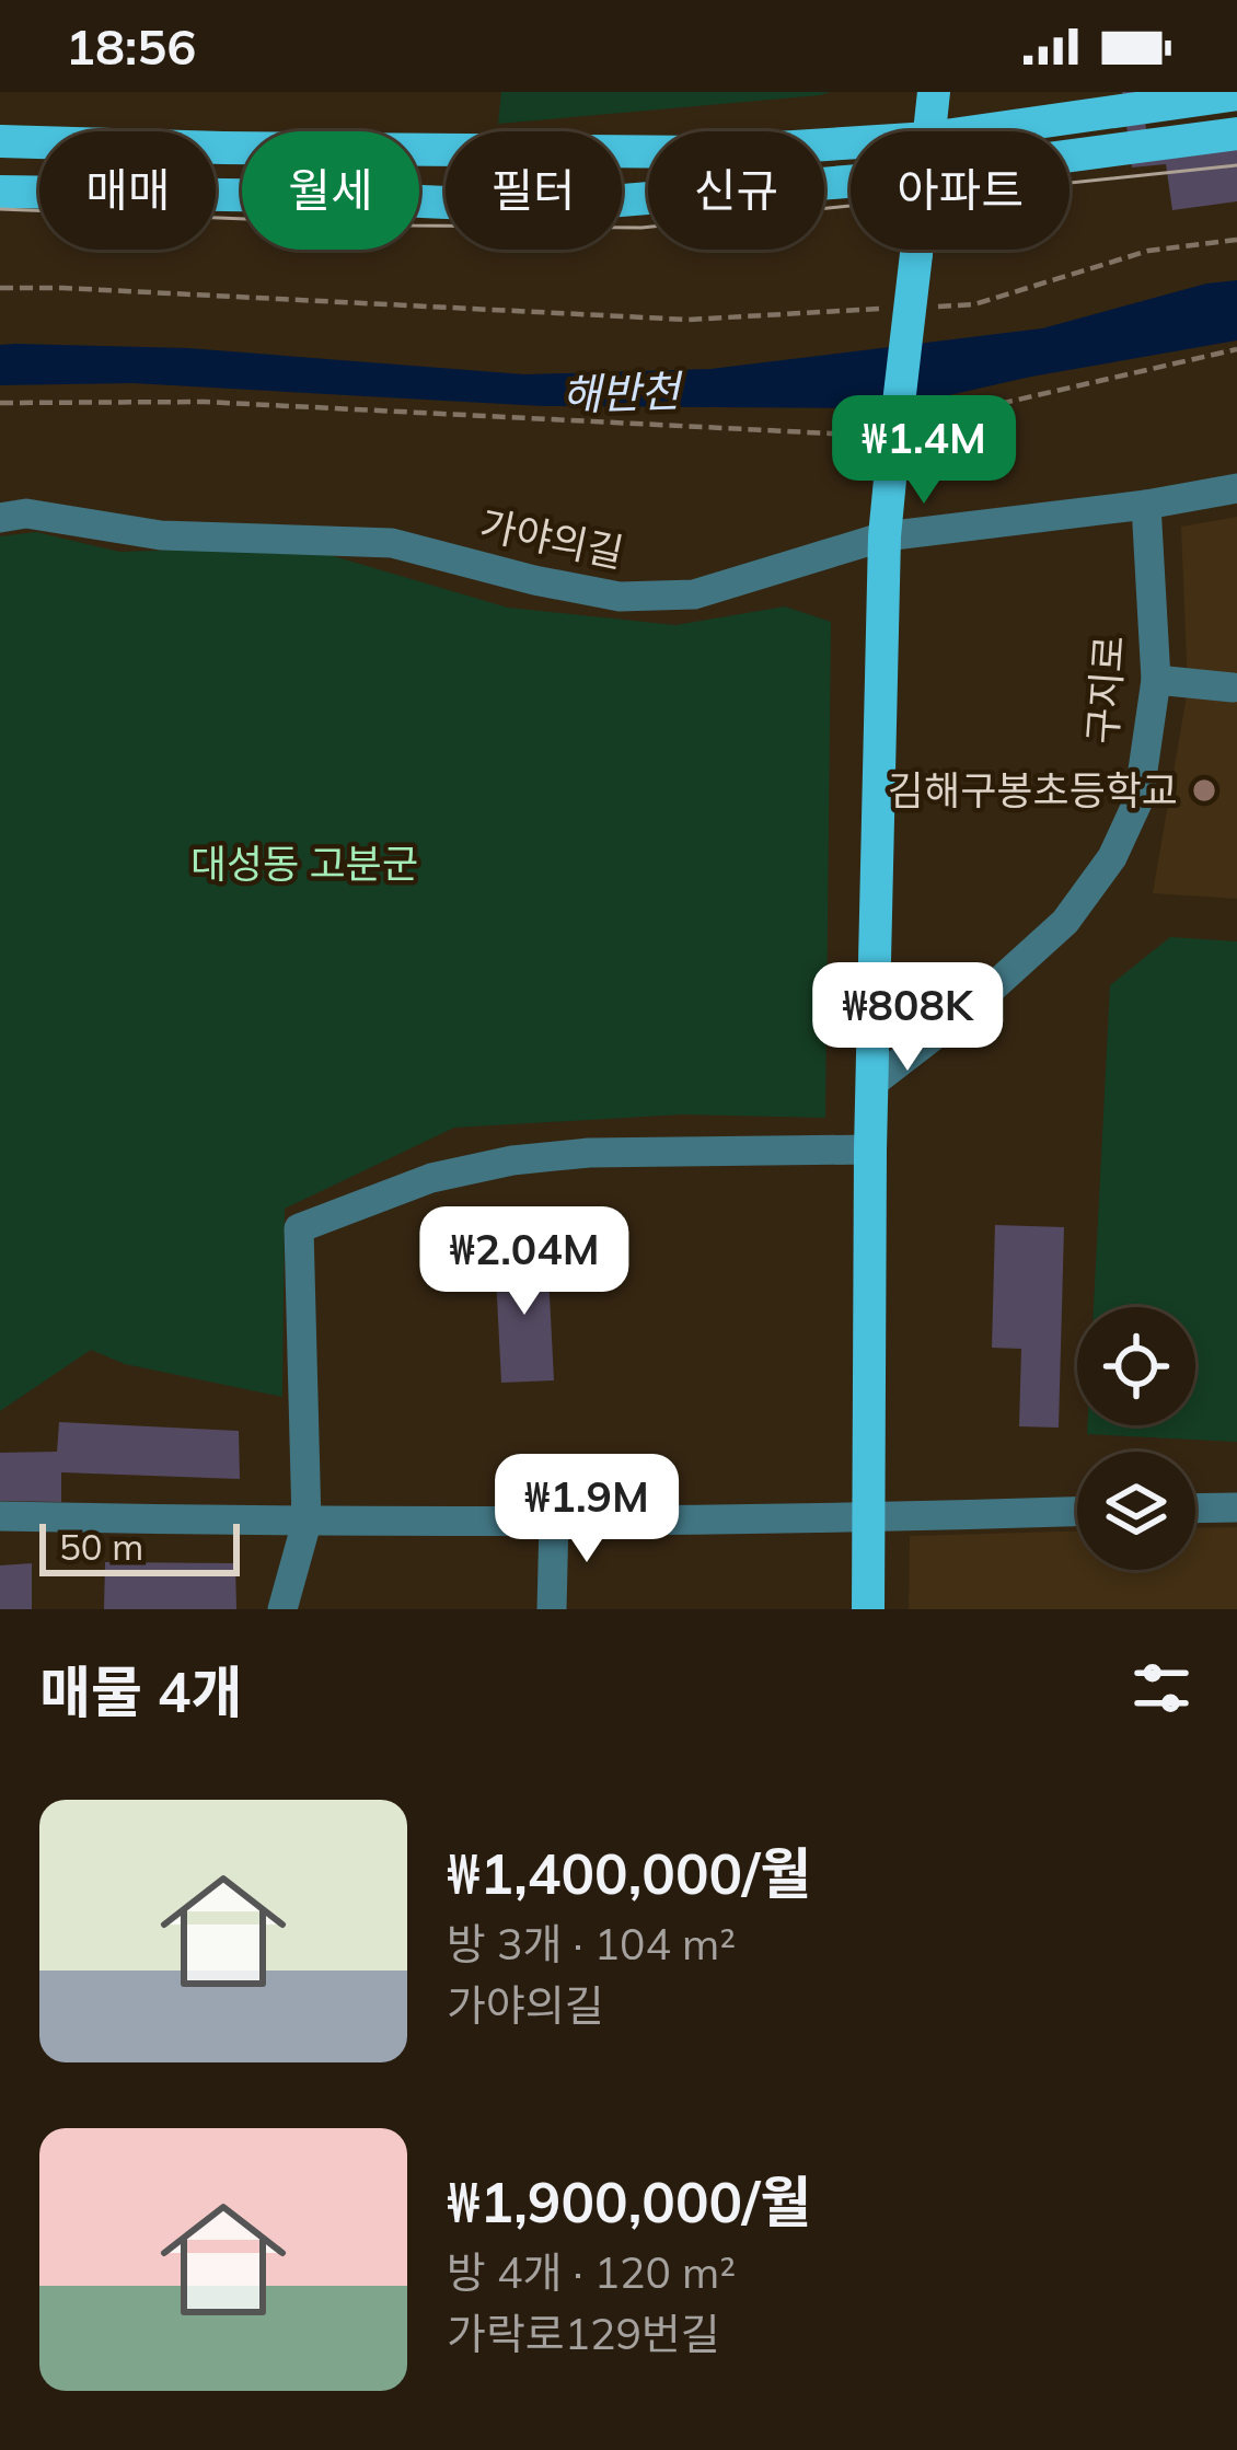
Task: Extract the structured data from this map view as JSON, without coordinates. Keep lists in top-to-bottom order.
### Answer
{
  "streets": {
    "street": ["가야의길", "구지로"]
  },
  "crossings": [
    ["가야의길", "구지로"]
  ],
  "water": ["해반천"],
  "parks": ["대성동 고분군"],
  "places": ["김해구봉초등학교"],
  "scale_bar": "50 m",
  "page": {
    "status": "18:56",
    "chip": [
      "매매",
      "월세",
      "필터",
      "신규",
      "아파트"
    ],
    "price": [
      "₩1.4M",
      "₩808K",
      "₩2.04M",
      "₩1.9M"
    ],
    "scale": "50 m",
    "heading": "매물 4개",
    "list": [
      {
        "name": "₩1,400,000/월",
        "note": "방 3개 · 104 m² · 가야의길"
      },
      {
        "name": "₩1,900,000/월",
        "note": "방 4개 · 120 m² · 가락로129번길"
      }
    ]
  }
}
